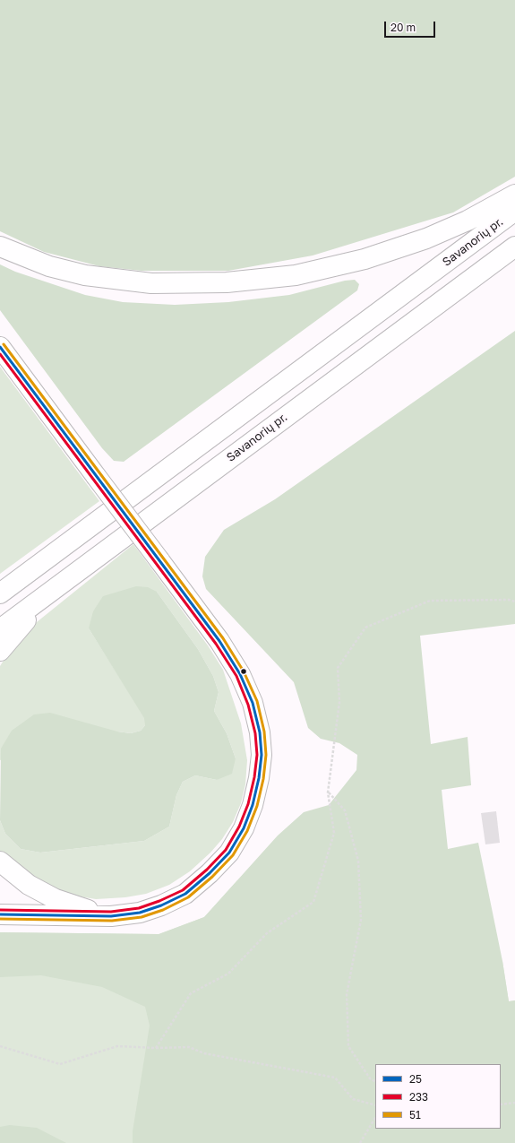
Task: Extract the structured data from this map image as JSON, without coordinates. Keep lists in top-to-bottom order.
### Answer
{
  "streets": {
    "highway": ["Savanorių pr."]
  },
  "lines": ["transit line 51", "transit line 25", "transit line 233"],
  "legend": ["25", "233", "51"],
  "scale_bar": "20 m"
}
